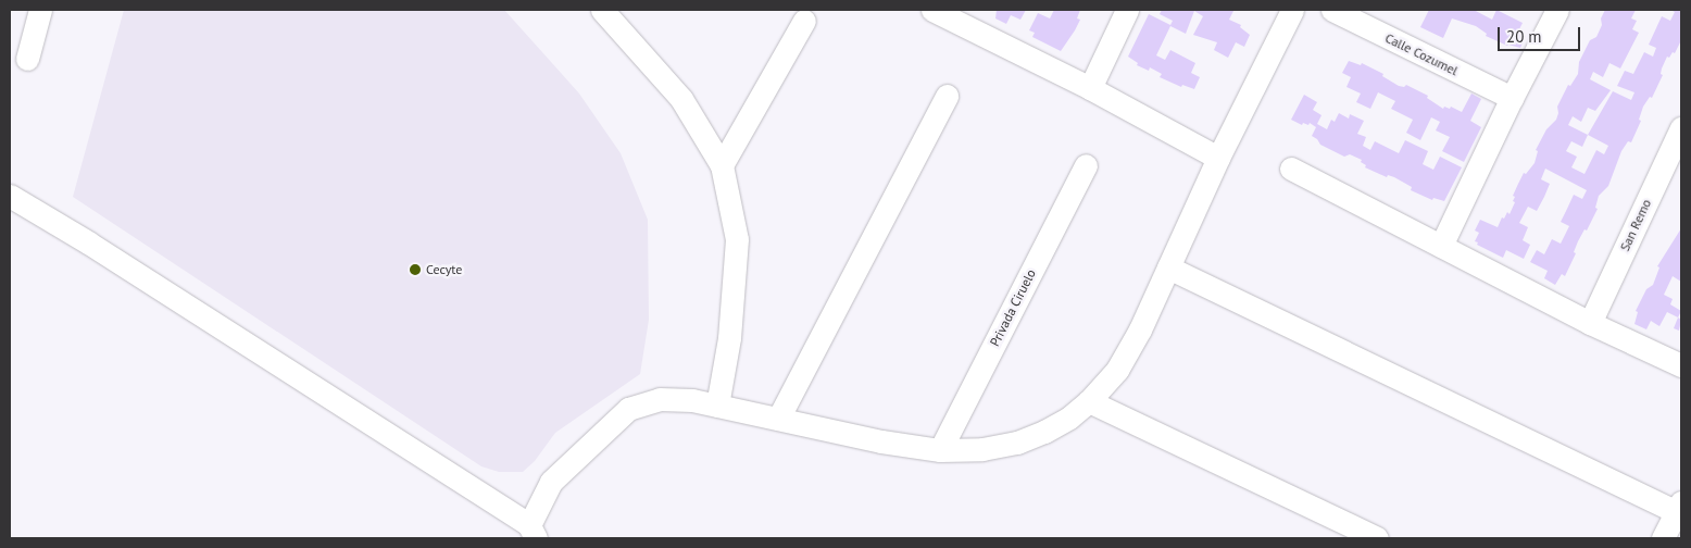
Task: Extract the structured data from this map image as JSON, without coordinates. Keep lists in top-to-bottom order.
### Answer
{
  "streets": {
    "street": ["Calle Cozumel", "San Remo", "Privada Ciruelo"]
  },
  "places": ["Cecyte"],
  "scale_bar": "20 m"
}
